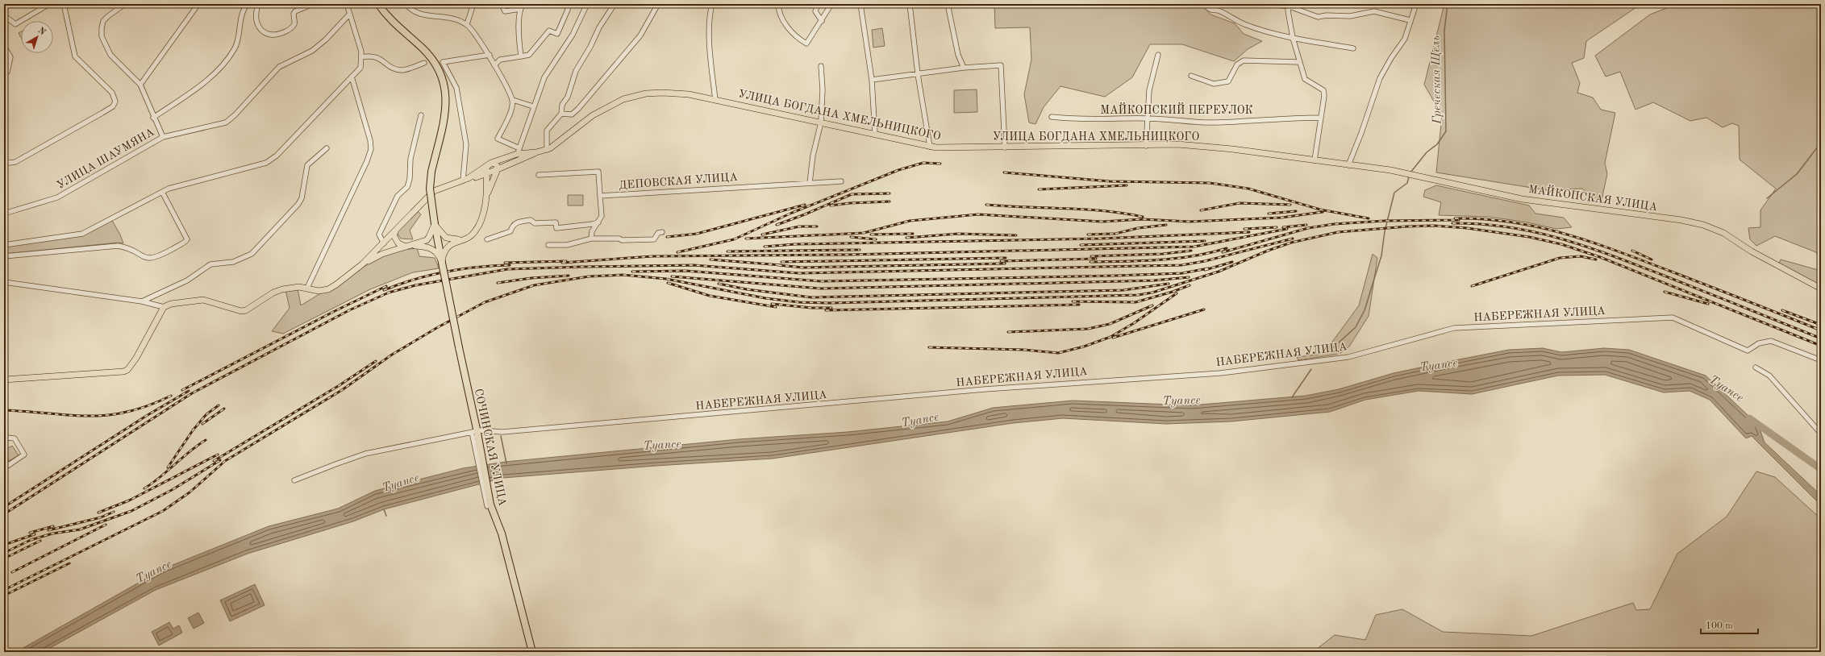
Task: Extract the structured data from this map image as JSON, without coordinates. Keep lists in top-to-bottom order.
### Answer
{
  "streets": {
    "highway": ["СОЧИНСКАЯ УЛИЦА"],
    "main road": ["УЛИЦА БОГДАНА ХМЕЛЬНИЦКОГО", "МАЙКОПСКАЯ УЛИЦА"],
    "street": [
      "МАЙКОПСКИЙ ПЕРЕУЛОК",
      "УЛИЦА ШАУМЯНА",
      "ДЕПОВСКАЯ УЛИЦА",
      "НАБЕРЕЖНАЯ УЛИЦА"
    ]
  },
  "crossings": [
    ["УЛИЦА БОГДАНА ХМЕЛЬНИЦКОГО", "МАЙКОПСКАЯ УЛИЦА"],
    ["НАБЕРЕЖНАЯ УЛИЦА", "СОЧИНСКАЯ УЛИЦА"]
  ],
  "water": ["Греческая Щель", "Туапсе"],
  "scale_bar": "100 m",
  "north": "top right"
}
